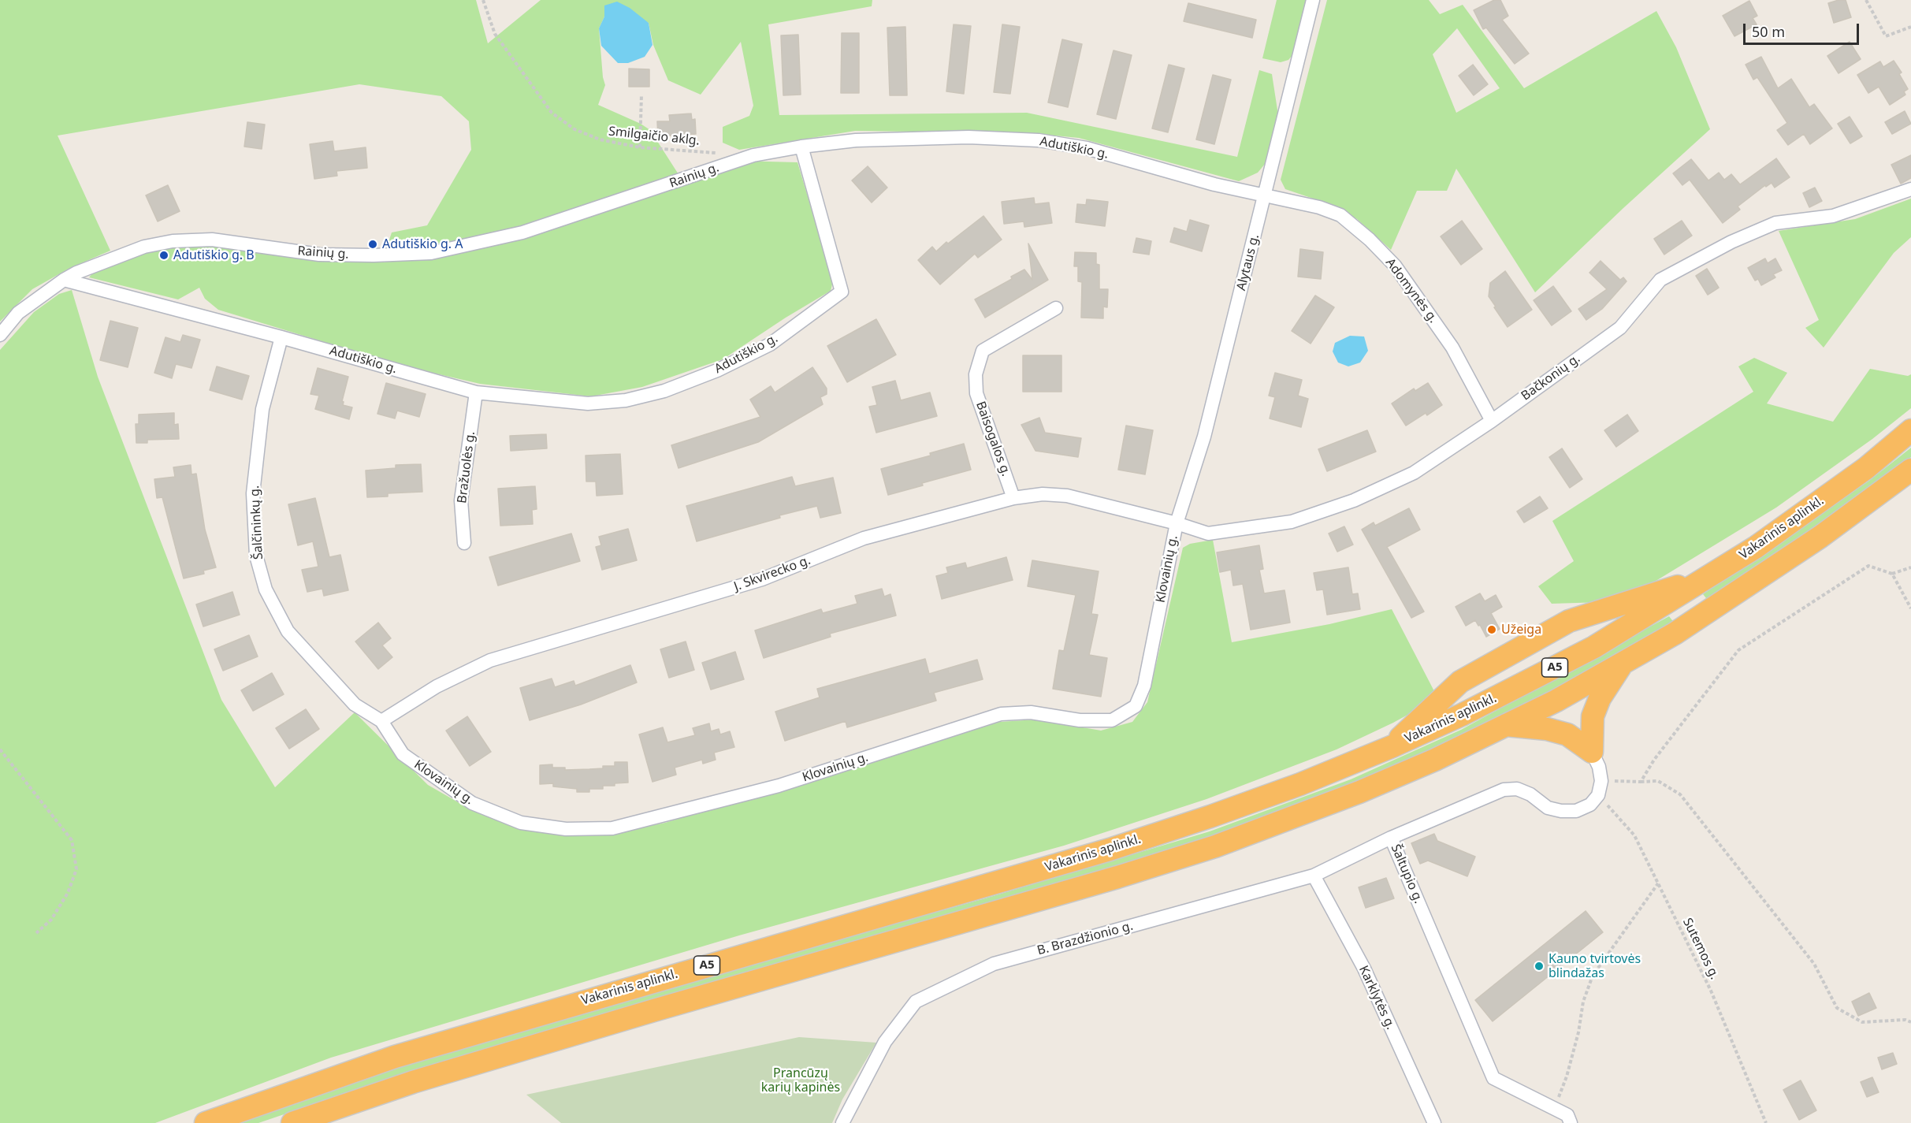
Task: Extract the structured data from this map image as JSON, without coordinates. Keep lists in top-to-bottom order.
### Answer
{
  "streets": {
    "highway": ["Vakarinis aplinkl.", "A5"],
    "street": [
      "Adutiškio g.",
      "Rainių g.",
      "Alytaus g.",
      "Adomynės g.",
      "Bačkonių g.",
      "Baisogalos g.",
      "Bražuolės g.",
      "Šalčininkų g.",
      "Klovainių g.",
      "J. Skvirecko g.",
      "Šaltupio g.",
      "B. Brazdžionio g.",
      "Karklytės g."
    ],
    "path": ["Smilgaičio aklg.", "Sutemos g."]
  },
  "crossings": [
    ["Adutiškio g.", "Rainių g."],
    ["Adutiškio g.", "Alytaus g."],
    ["Adutiškio g.", "Adomynės g."],
    ["Adutiškio g.", "Bražuolės g."],
    ["Adutiškio g.", "Šalčininkų g."],
    ["Alytaus g.", "Adomynės g."],
    ["Alytaus g.", "Bačkonių g."],
    ["Alytaus g.", "Klovainių g."],
    ["Alytaus g.", "J. Skvirecko g."],
    ["Adomynės g.", "Bačkonių g."],
    ["Bačkonių g.", "Klovainių g."],
    ["Bačkonių g.", "J. Skvirecko g."],
    ["Baisogalos g.", "J. Skvirecko g."],
    ["Šalčininkų g.", "Klovainių g."],
    ["Šalčininkų g.", "J. Skvirecko g."],
    ["Klovainių g.", "J. Skvirecko g."],
    ["Šaltupio g.", "B. Brazdžionio g."],
    ["Šaltupio g.", "Sutemos g."],
    ["B. Brazdžionio g.", "Karklytės g."]
  ],
  "parks": ["Prancūzų karių kapinės"],
  "places": [
    "Adutiškio g. A",
    "Adutiškio g. B",
    "Užeiga",
    "Kauno tvirtovės blindažas"
  ],
  "scale_bar": "50 m"
}
